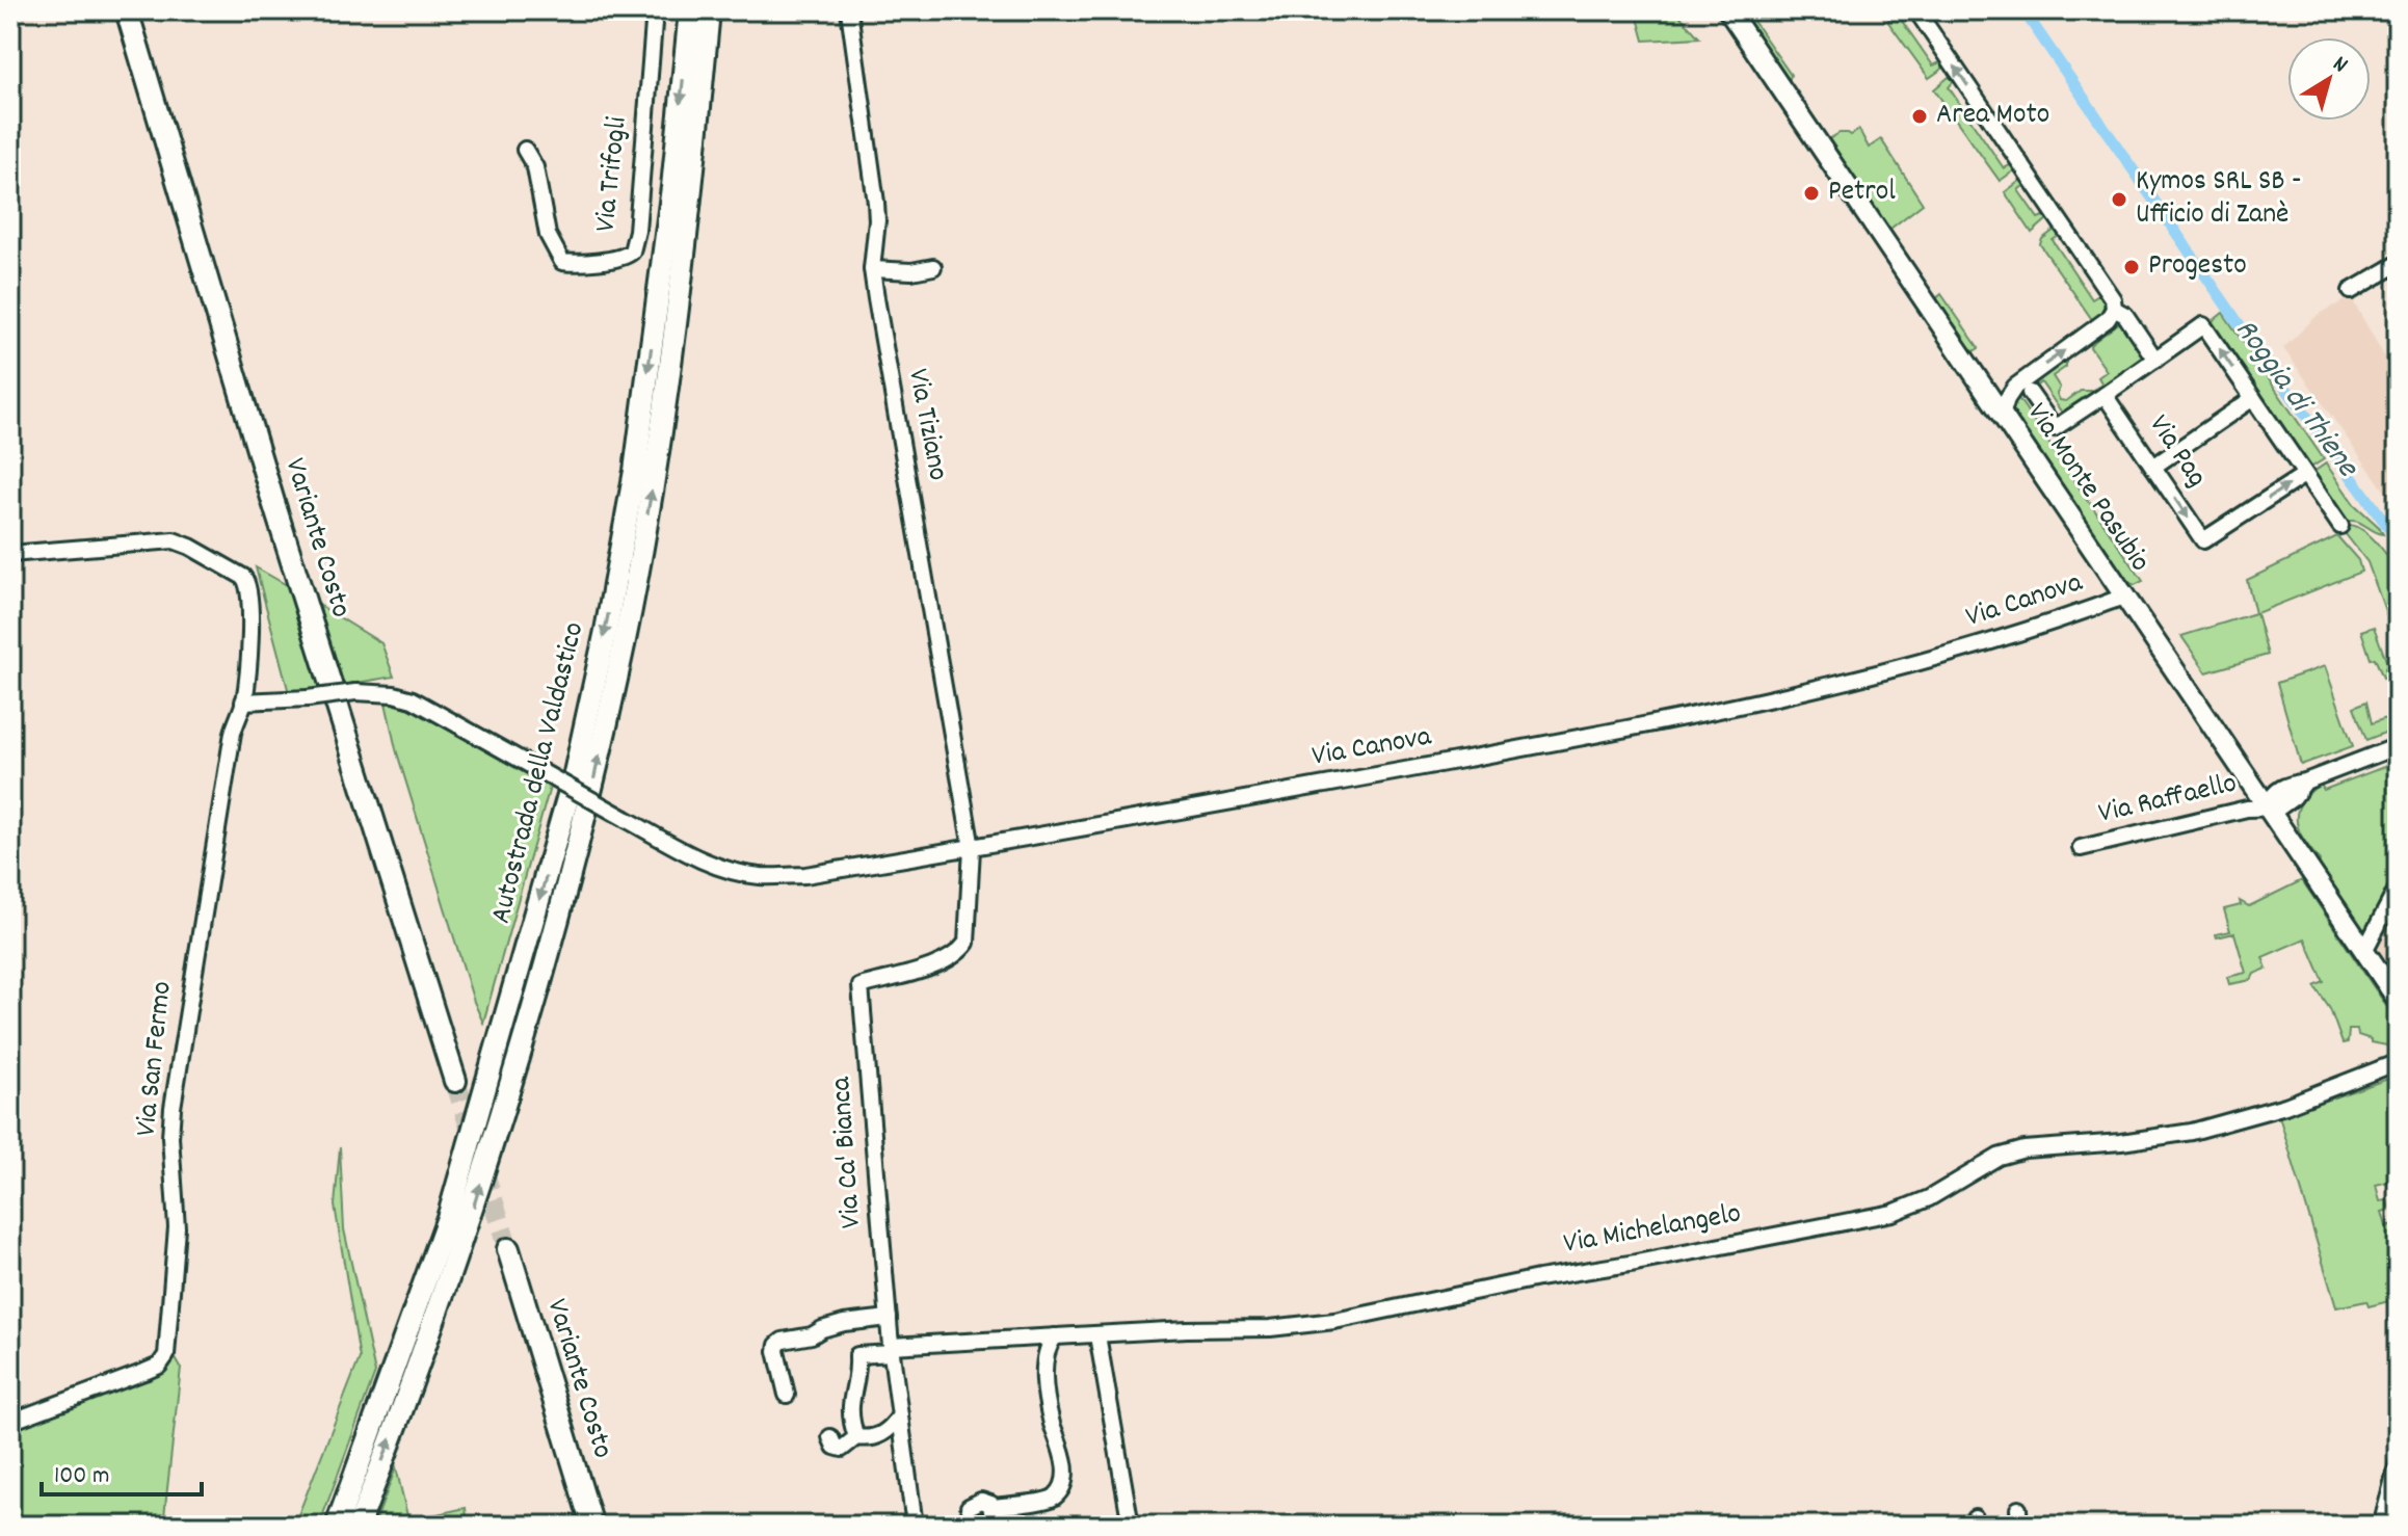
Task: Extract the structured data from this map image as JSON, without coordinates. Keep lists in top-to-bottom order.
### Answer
{
  "streets": {
    "highway": ["Variante Costo", "Autostrada della Valdastico"],
    "main road": ["Via Monte Pasubio"],
    "street": [
      "Via Trifogli",
      "Via Tiziano",
      "Via Pag",
      "Via Canova",
      "Via Raffaello",
      "Via San Fermo",
      "Via Ca' Bianca",
      "Via Michelangelo"
    ]
  },
  "crossings": [
    ["Via Tiziano", "Via Canova"],
    ["Via Tiziano", "Via Ca' Bianca"],
    ["Via Monte Pasubio", "Via Canova"],
    ["Via Monte Pasubio", "Via Raffaello"],
    ["Via Canova", "Via San Fermo"],
    ["Via Canova", "Via Ca' Bianca"],
    ["Via Ca' Bianca", "Via Michelangelo"]
  ],
  "water": ["Roggia di Thiene"],
  "places": [
    "Area Moto",
    "Petrol",
    "Kymos SRL SB - Ufficio di Zanè",
    "Progesto"
  ],
  "scale_bar": "100 m",
  "north": "top right"
}
